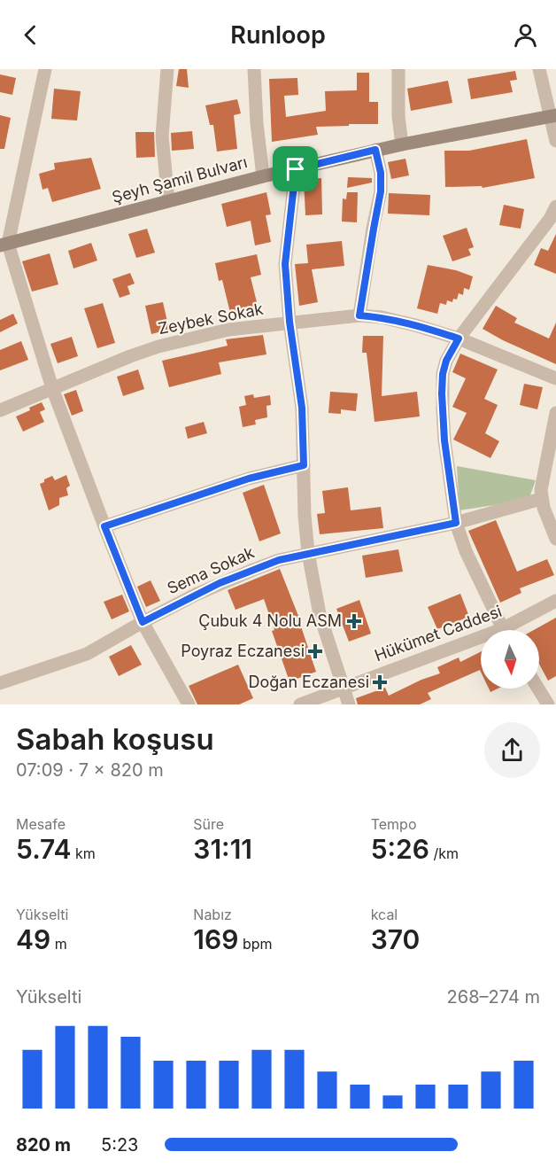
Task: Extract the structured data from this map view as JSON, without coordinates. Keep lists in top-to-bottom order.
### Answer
{
  "streets": {
    "main road": ["Şeyh Şamil Bulvarı"],
    "street": ["Zeybek Sokak", "Sema Sokak", "Hükümet Caddesi"]
  },
  "places": {
    "health": ["Çubuk 4 Nolu ASM", "Poyraz Eczanesi", "Doğan Eczanesi"]
  },
  "north": "bottom",
  "page": {
    "header": "Runloop",
    "heading": ["Sabah koşusu", "07:09 · 7 × 820 m"],
    "stats": [
      ["Mesafe", "5.74 km"],
      ["Süre", "31:11"],
      ["Tempo", "5:26 /km"],
      ["Yükselti", "49 m"],
      ["Nabız", "169 bpm"],
      ["kcal", "370"]
    ],
    "chart": ["Yükselti", "268–274 m"],
    "list": [
      {
        "name": "820 m",
        "note": "5:23"
      }
    ]
  }
}
